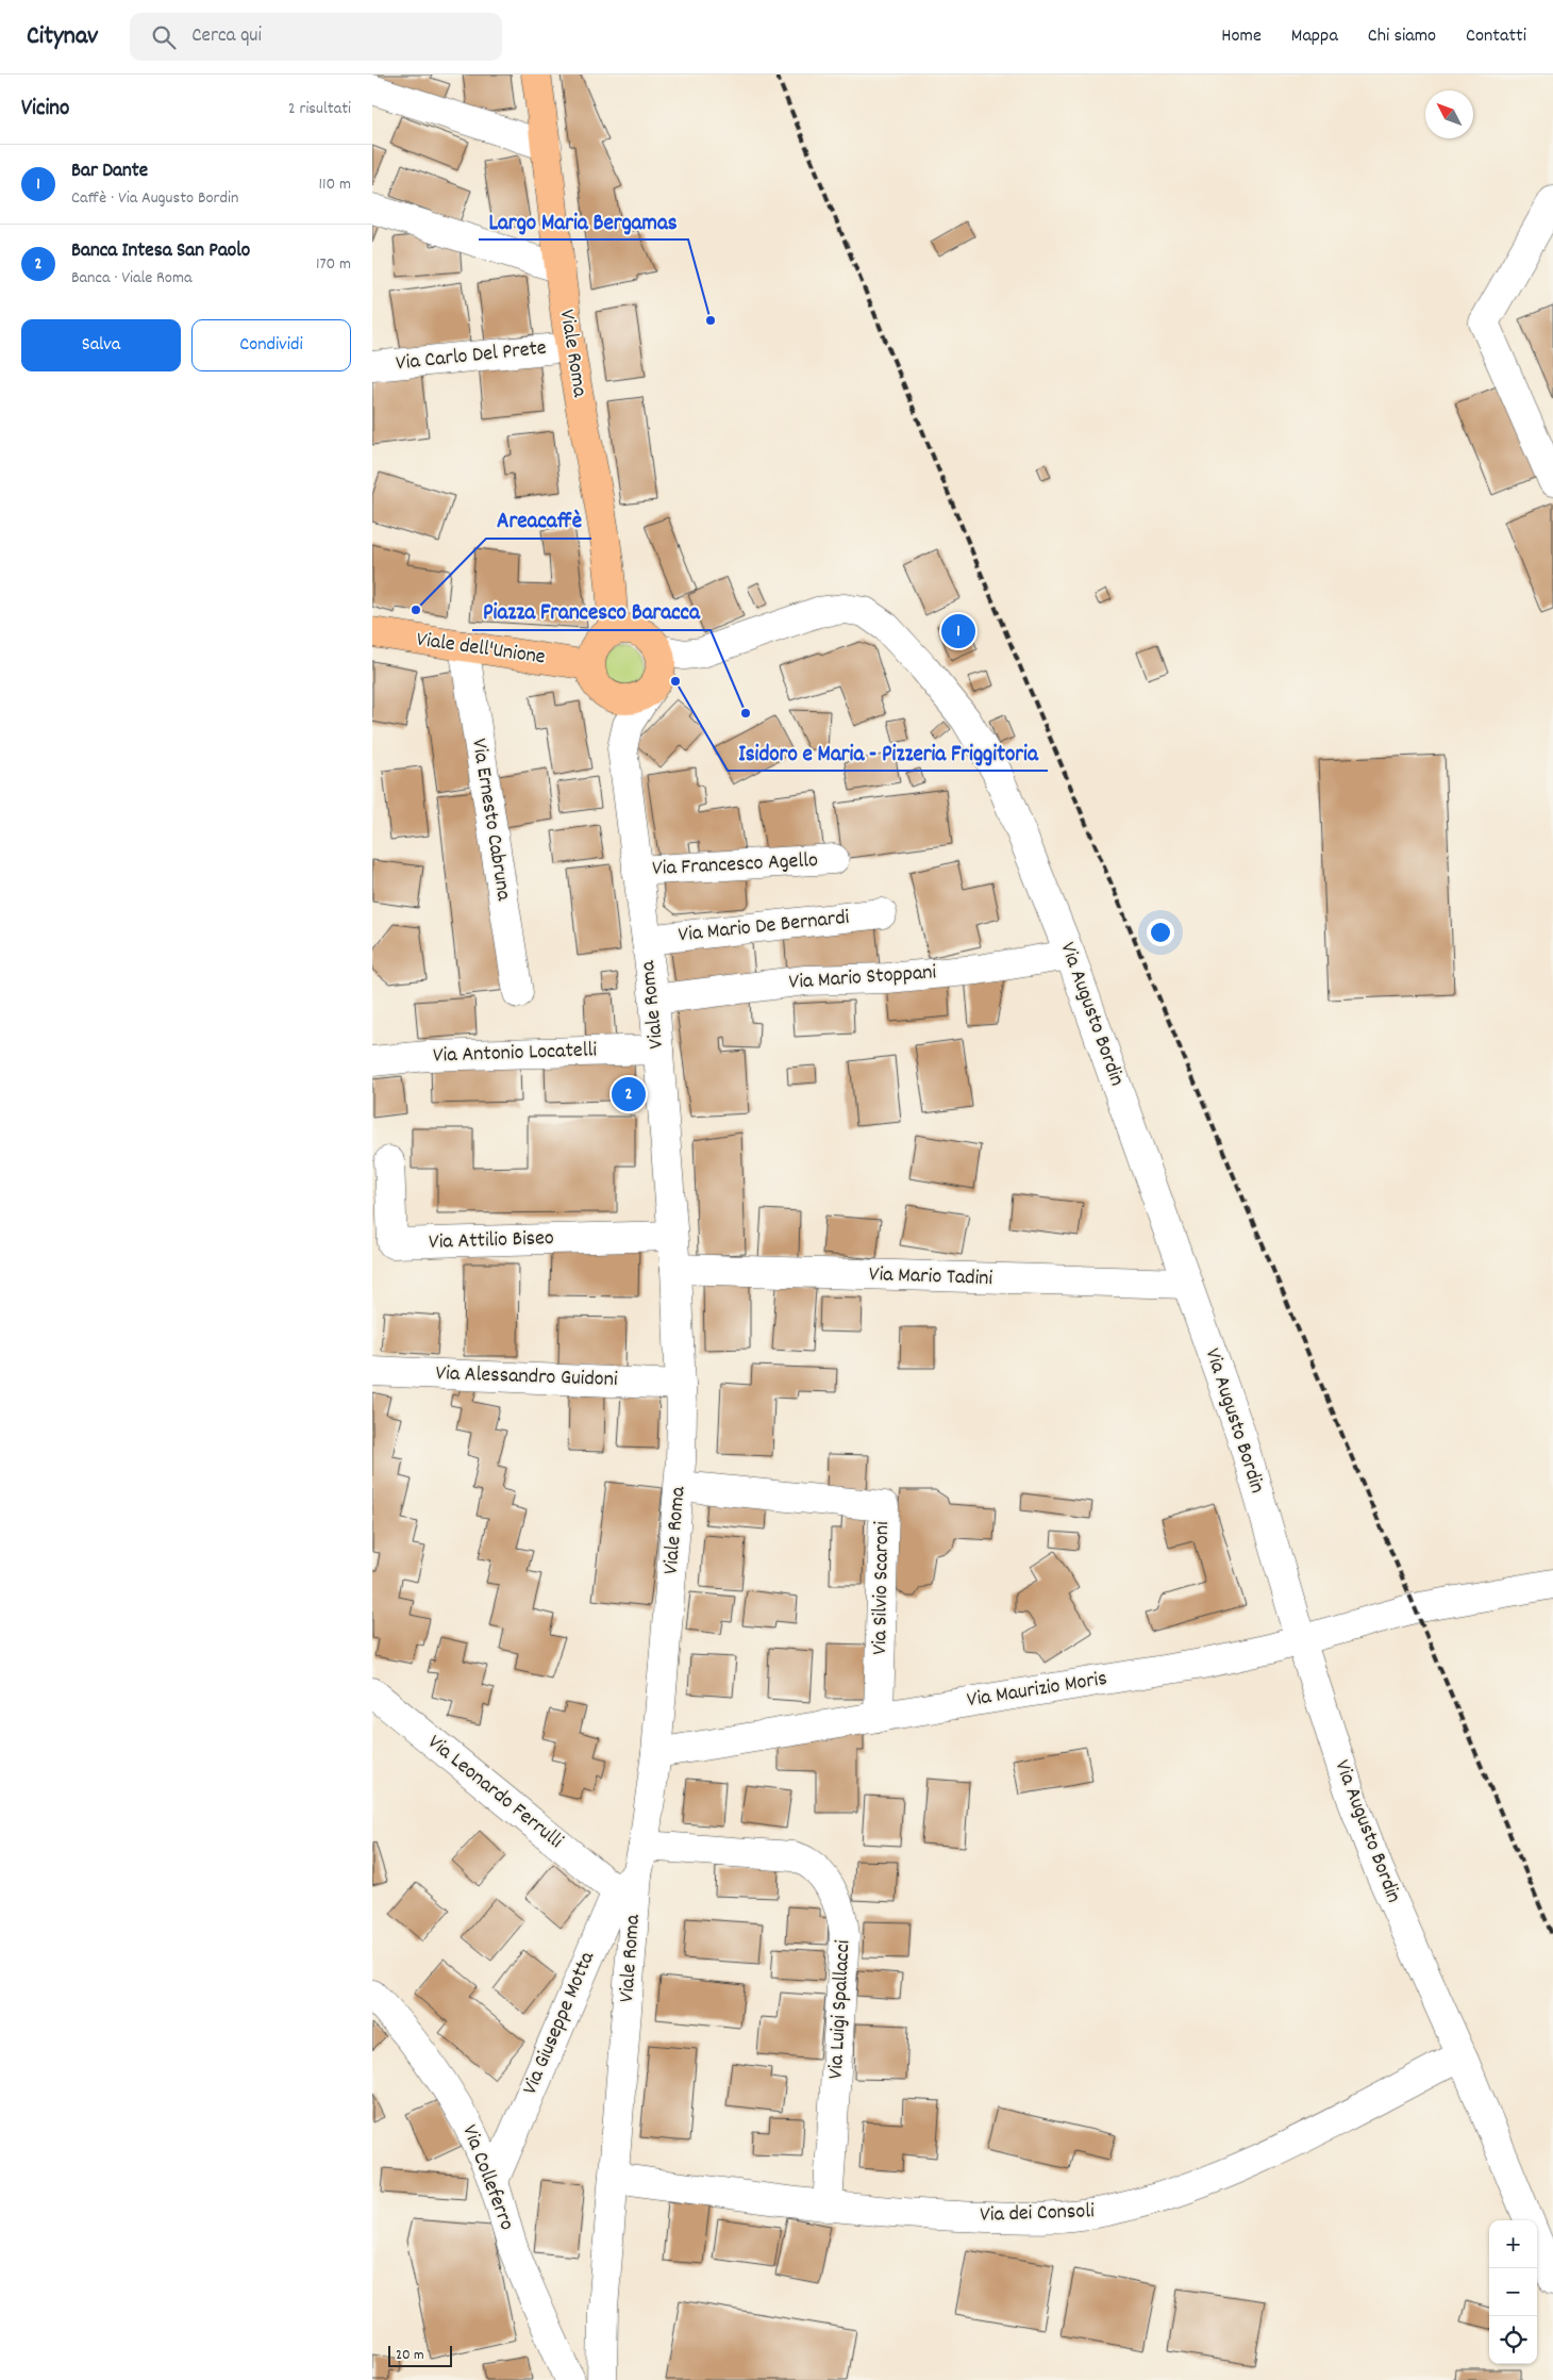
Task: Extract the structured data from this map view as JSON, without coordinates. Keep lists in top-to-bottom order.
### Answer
{
  "streets": {
    "main road": ["Viale Roma", "Viale dell'Unione"],
    "street": [
      "Via Carlo Del Prete",
      "Via Ernesto Cabruna",
      "Via Francesco Agello",
      "Via Mario De Bernardi",
      "Via Mario Stoppani",
      "Via Augusto Bordin",
      "Via Antonio Locatelli",
      "Via Attilio Biseo",
      "Via Mario Tadini",
      "Via Alessandro Guidoni",
      "Via Silvio Scaroni",
      "Via Maurizio Moris",
      "Via Leonardo Ferrulli",
      "Via Luigi Spallacci",
      "Via Giuseppe Motta",
      "Via Colleferro",
      "Via dei Consoli"
    ]
  },
  "crossings": [
    ["Viale Roma", "Via Carlo Del Prete"],
    ["Viale Roma", "Viale dell'Unione"],
    ["Viale Roma", "Via Francesco Agello"],
    ["Viale Roma", "Via Mario De Bernardi"],
    ["Viale Roma", "Via Mario Stoppani"],
    ["Viale Roma", "Via Antonio Locatelli"],
    ["Viale Roma", "Via Attilio Biseo"],
    ["Viale Roma", "Via Mario Tadini"],
    ["Viale Roma", "Via Alessandro Guidoni"],
    ["Viale Roma", "Via Silvio Scaroni"],
    ["Viale Roma", "Via Maurizio Moris"],
    ["Viale Roma", "Via Leonardo Ferrulli"],
    ["Viale Roma", "Via Luigi Spallacci"],
    ["Viale Roma", "Via Giuseppe Motta"],
    ["Viale Roma", "Via dei Consoli"],
    ["Viale dell'Unione", "Via Ernesto Cabruna"],
    ["Via Mario Stoppani", "Via Augusto Bordin"],
    ["Via Augusto Bordin", "Via Mario Tadini"],
    ["Via Augusto Bordin", "Via Maurizio Moris"],
    ["Via Augusto Bordin", "Via dei Consoli"],
    ["Via Silvio Scaroni", "Via Maurizio Moris"],
    ["Via Leonardo Ferrulli", "Via Giuseppe Motta"],
    ["Via Luigi Spallacci", "Via dei Consoli"],
    ["Via Giuseppe Motta", "Via Colleferro"]
  ],
  "places": [
    "Largo Maria Bergamas",
    "Areacaffè",
    "Isidoro e Maria - Pizzeria Friggitoria",
    "Piazza Francesco Baracca"
  ],
  "scale_bar": "20 m",
  "north": "top left",
  "page": {
    "header": "Citynav",
    "search": "Cerca qui",
    "nav": [
      "Home",
      "Mappa",
      "Chi siamo",
      "Contatti"
    ],
    "heading": ["Vicino", "2 risultati"],
    "list": [
      {
        "mark": "1",
        "name": "Bar Dante",
        "note": "Caffè · Via Augusto Bordin",
        "value": "110 m"
      },
      {
        "mark": "2",
        "name": "Banca Intesa San Paolo",
        "note": "Banca · Viale Roma",
        "value": "170 m"
      }
    ],
    "buttons": ["Salva", "Condividi"],
    "pins": ["1", "2"],
    "map_buttons": ["+", "−"],
    "scale": "20 m"
  }
}
